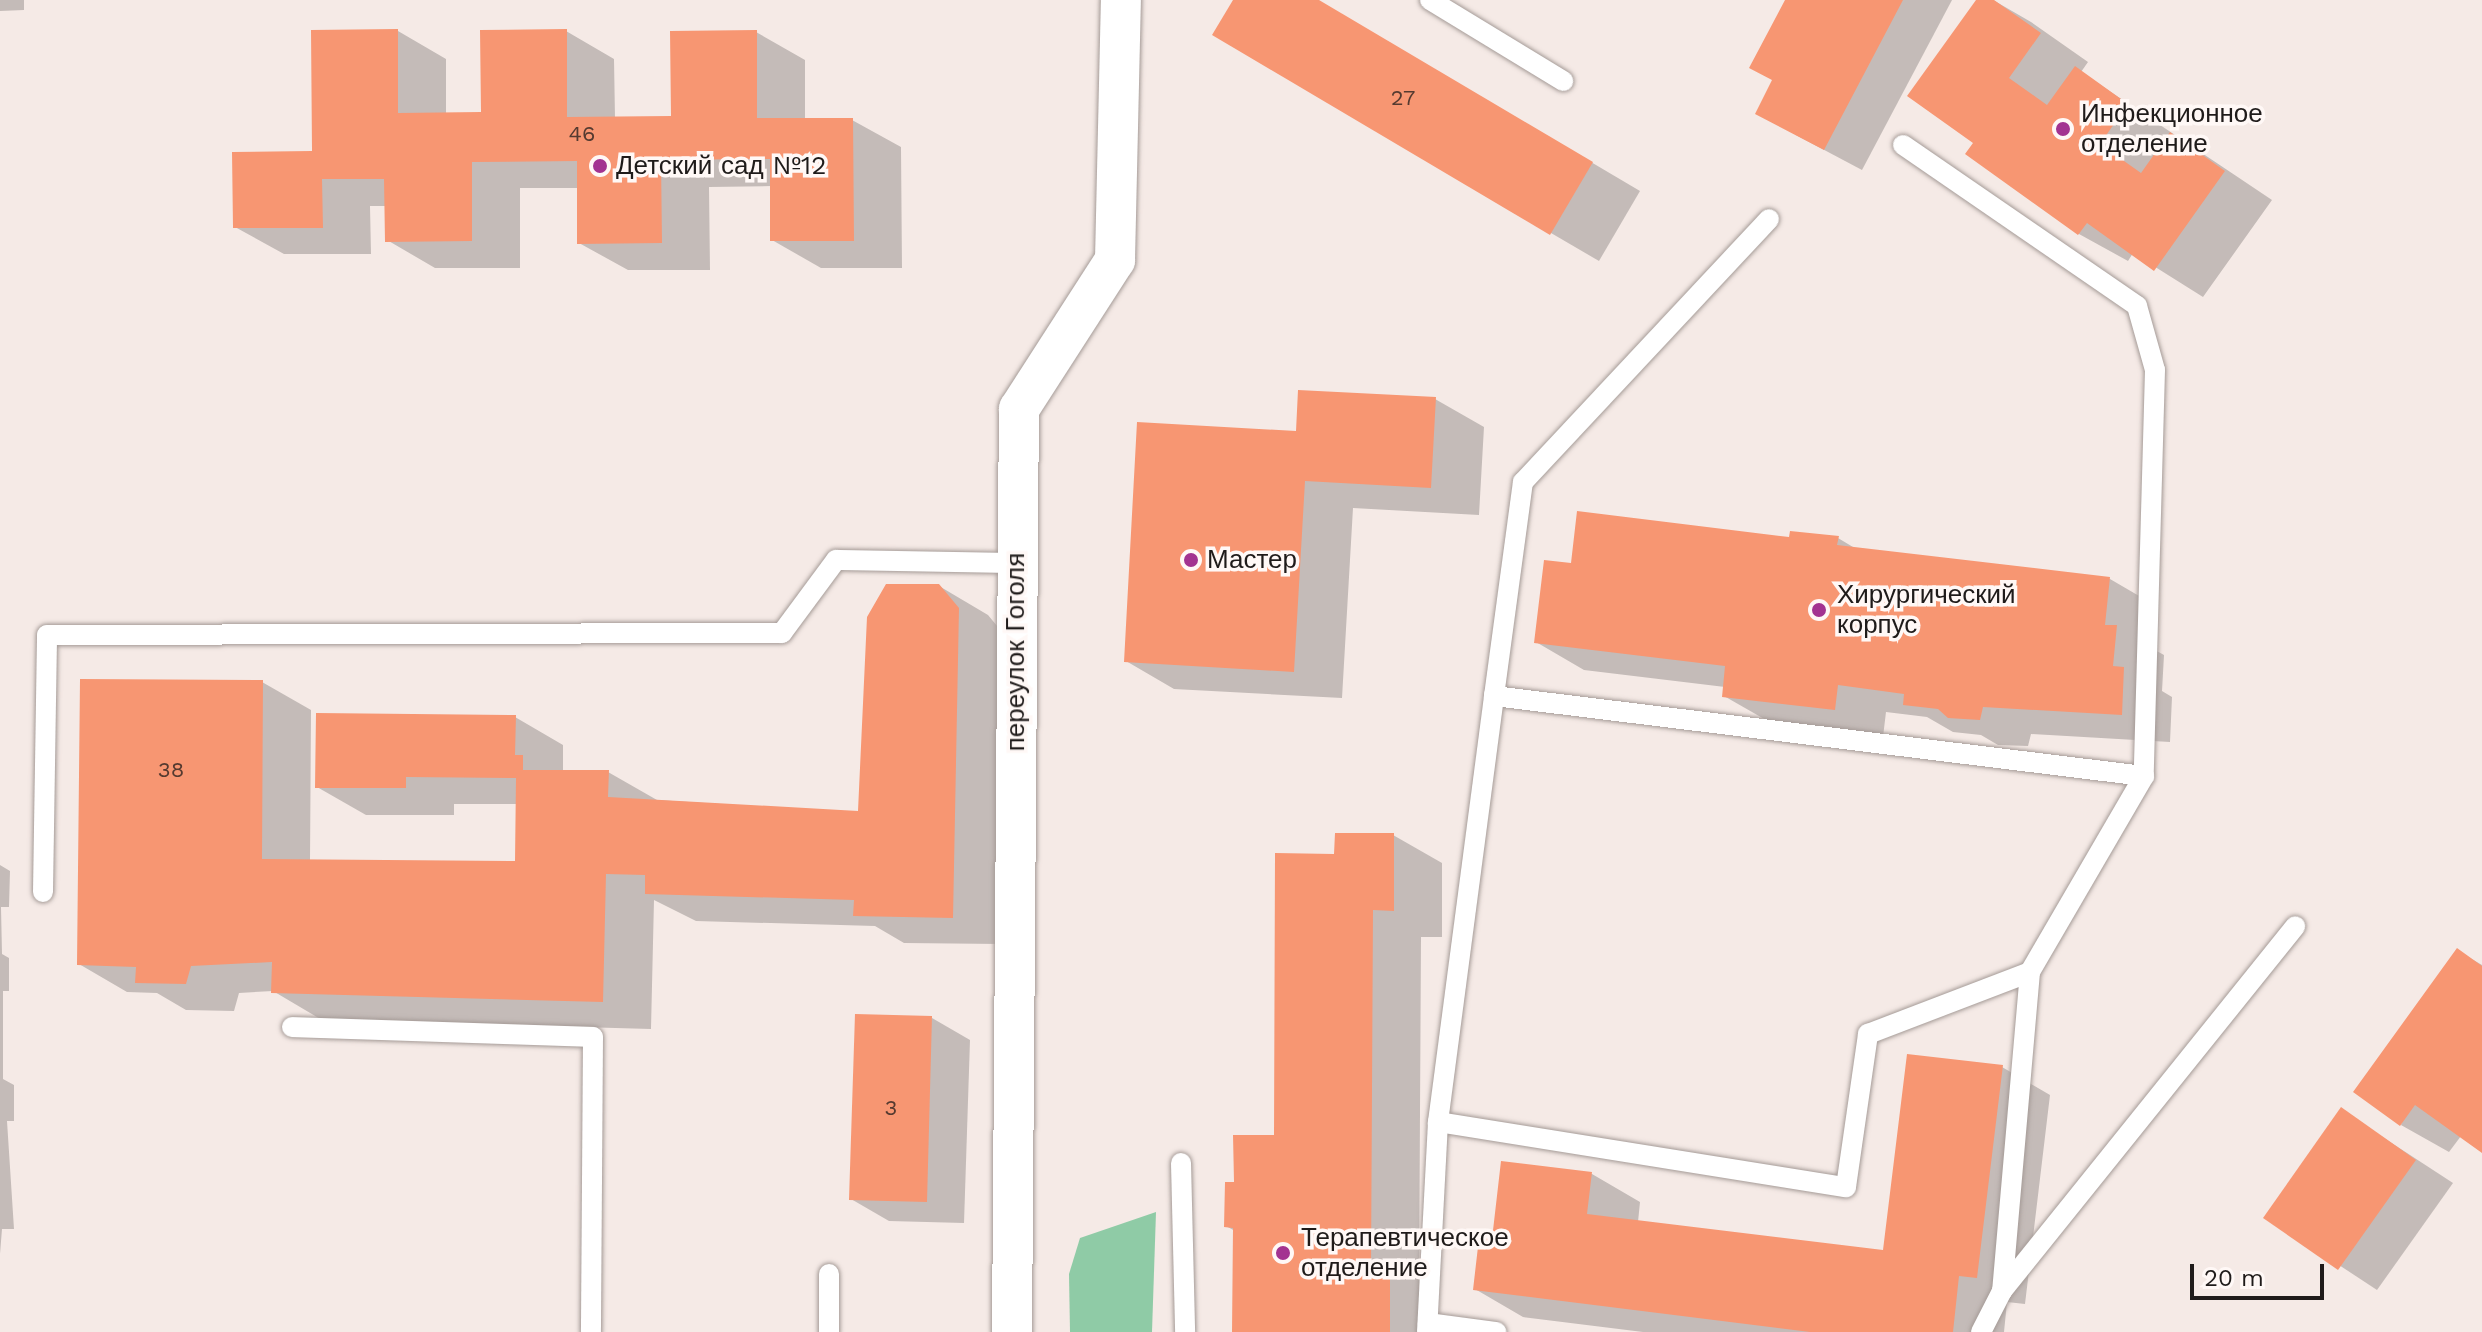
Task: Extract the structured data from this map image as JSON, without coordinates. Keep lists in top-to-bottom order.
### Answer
{
  "streets": {
    "street": ["переулок Гоголя"]
  },
  "places": [
    "Инфекционное отделение",
    "Детский сад №12",
    "Мастер",
    "Хирургический корпус",
    "Терапевтическое отделение"
  ],
  "house_numbers": [
    "27",
    "46",
    "38",
    "3"
  ],
  "scale_bar": "20 m"
}
